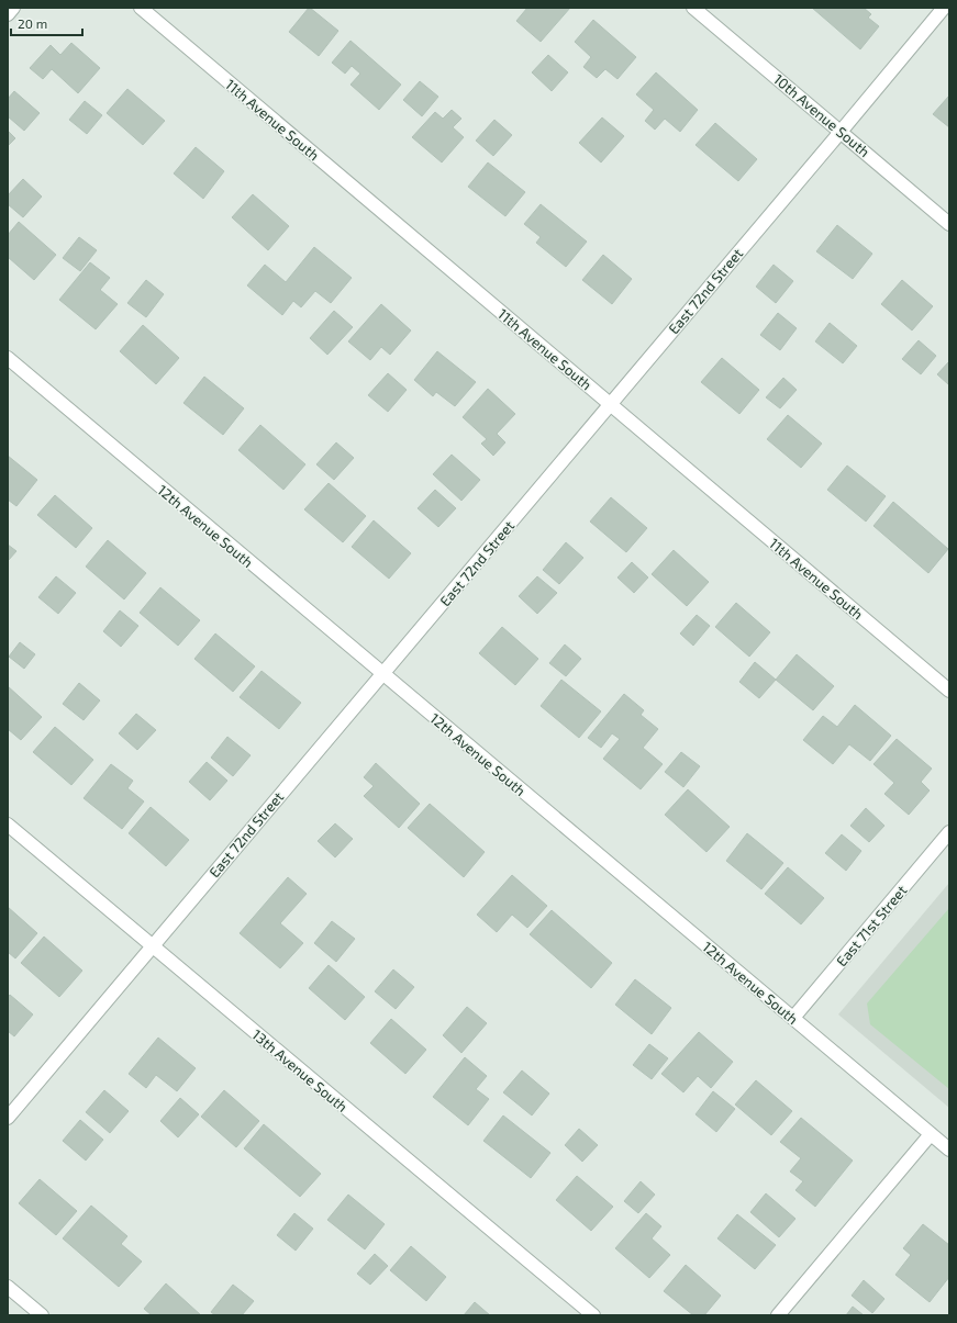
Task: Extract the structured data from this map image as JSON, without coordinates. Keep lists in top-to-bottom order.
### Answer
{
  "streets": {
    "street": [
      "10th Avenue South",
      "11th Avenue South",
      "East 72nd Street",
      "12th Avenue South",
      "East 71st Street",
      "13th Avenue South"
    ]
  },
  "crossings": [
    ["10th Avenue South", "East 72nd Street"],
    ["11th Avenue South", "East 72nd Street"],
    ["East 72nd Street", "12th Avenue South"],
    ["East 72nd Street", "13th Avenue South"],
    ["12th Avenue South", "East 71st Street"]
  ],
  "scale_bar": "20 m"
}
